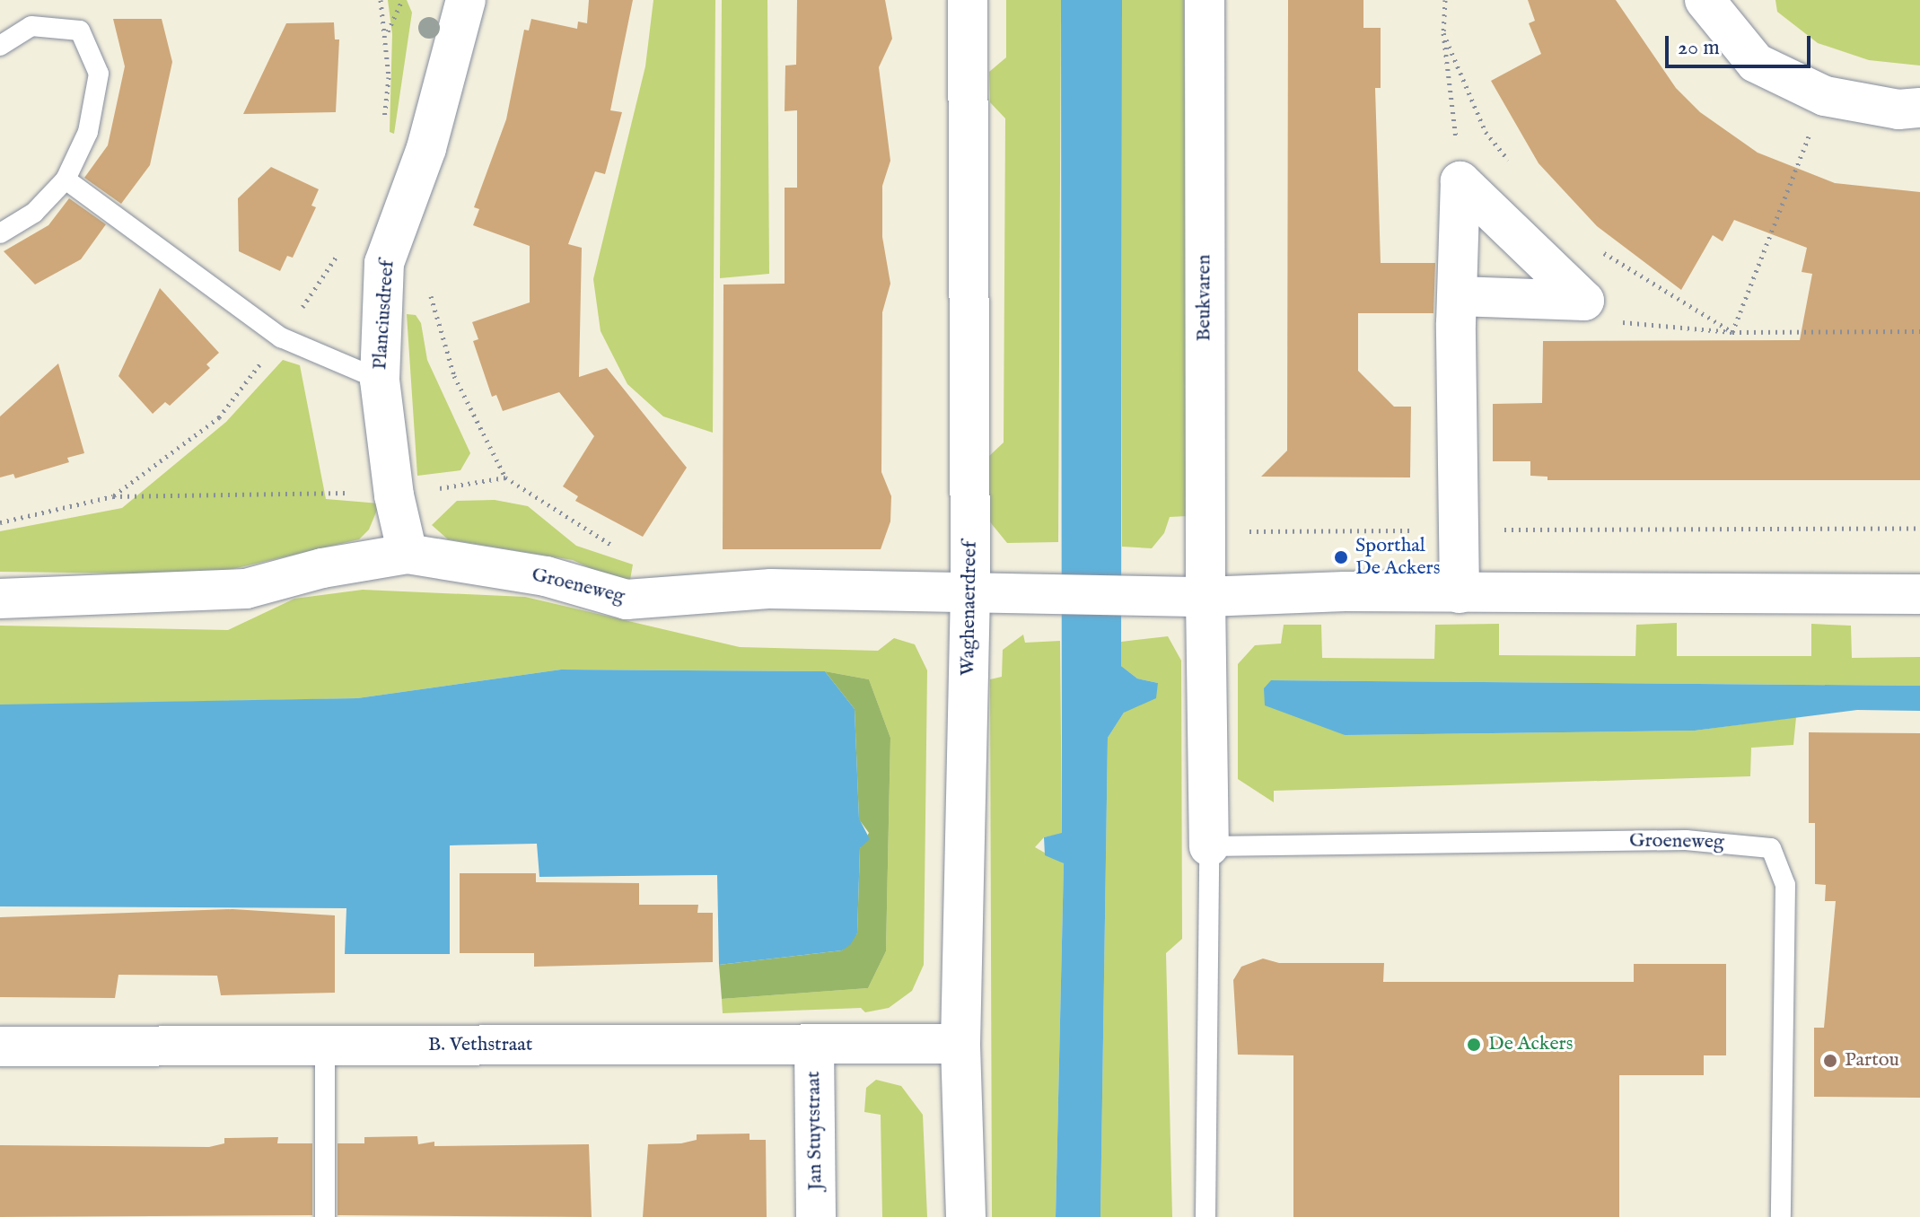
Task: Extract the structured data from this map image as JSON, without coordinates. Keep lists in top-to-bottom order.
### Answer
{
  "streets": {
    "street": [
      "Beukvaren",
      "Planciusdreef",
      "Groeneweg",
      "Waghenaerdreef",
      "B. Vethstraat",
      "Jan Stuytstraat"
    ]
  },
  "crossings": [
    ["Beukvaren", "Groeneweg"],
    ["Planciusdreef", "Groeneweg"],
    ["Groeneweg", "Waghenaerdreef"],
    ["Waghenaerdreef", "B. Vethstraat"],
    ["B. Vethstraat", "Jan Stuytstraat"]
  ],
  "places": ["Sporthal De Ackers", "De Ackers", "Partou"],
  "scale_bar": "20 m"
}
